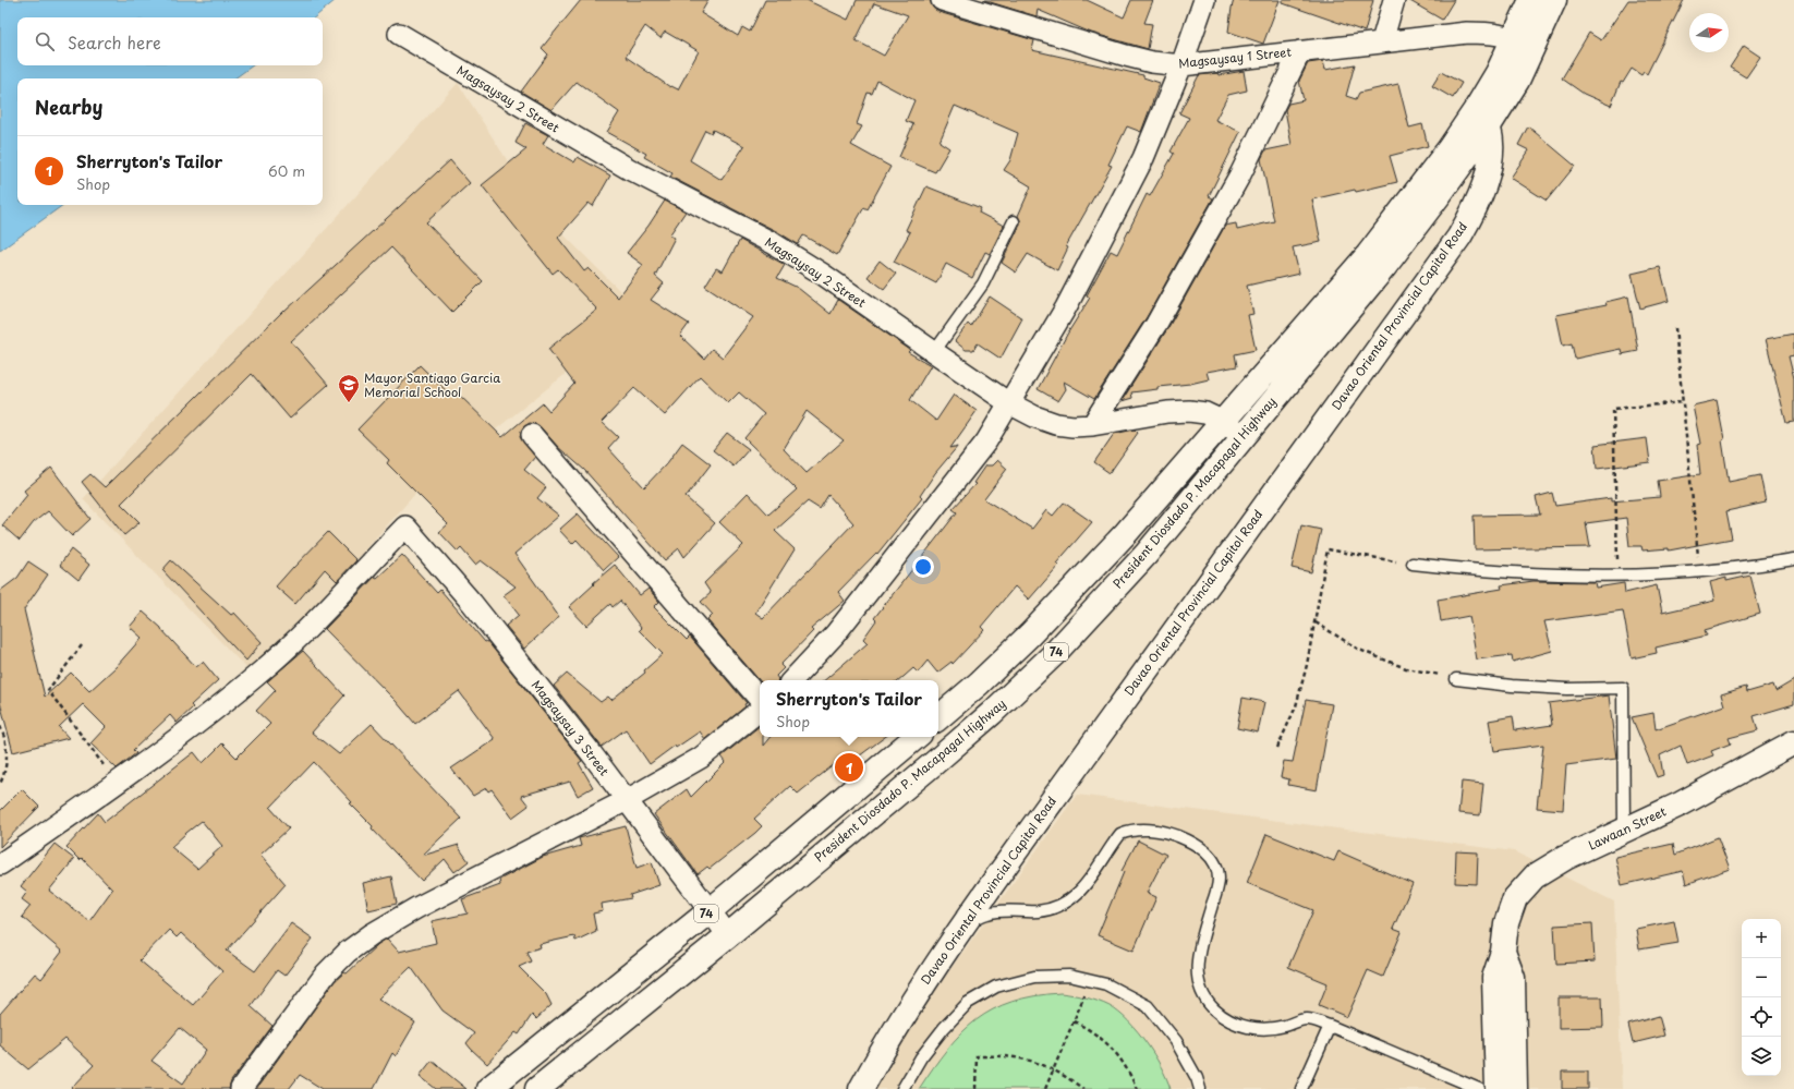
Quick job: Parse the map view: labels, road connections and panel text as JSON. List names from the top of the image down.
{
  "streets": {
    "main road": [
      "Davao Oriental Provincial Capitol Road",
      "President Diosdado P. Macapagal Highway",
      "74",
      "Lawaan Street"
    ],
    "street": ["Magsaysay 1 Street", "Magsaysay 2 Street", "Magsaysay 3 Street"]
  },
  "crossings": [
    ["Magsaysay 1 Street", "74"],
    ["Magsaysay 2 Street", "President Diosdado P. Macapagal Highway"],
    ["Davao Oriental Provincial Capitol Road", "President Diosdado P. Macapagal Highway"],
    ["Davao Oriental Provincial Capitol Road", "74"],
    ["President Diosdado P. Macapagal Highway", "74"],
    ["President Diosdado P. Macapagal Highway", "Magsaysay 3 Street"],
    ["74", "Magsaysay 3 Street"]
  ],
  "places": {
    "school or university": ["Mayor Santiago Garcia Memorial School"]
  },
  "north": "right",
  "page": {
    "search": "Search here",
    "heading": "Nearby",
    "list": [
      {
        "mark": "1",
        "name": "Sherryton's Tailor",
        "note": "Shop",
        "value": "60 m"
      }
    ],
    "popup": ["Sherryton's Tailor", "Shop"],
    "pins": "1",
    "map_buttons": ["+", "−"]
  }
}
